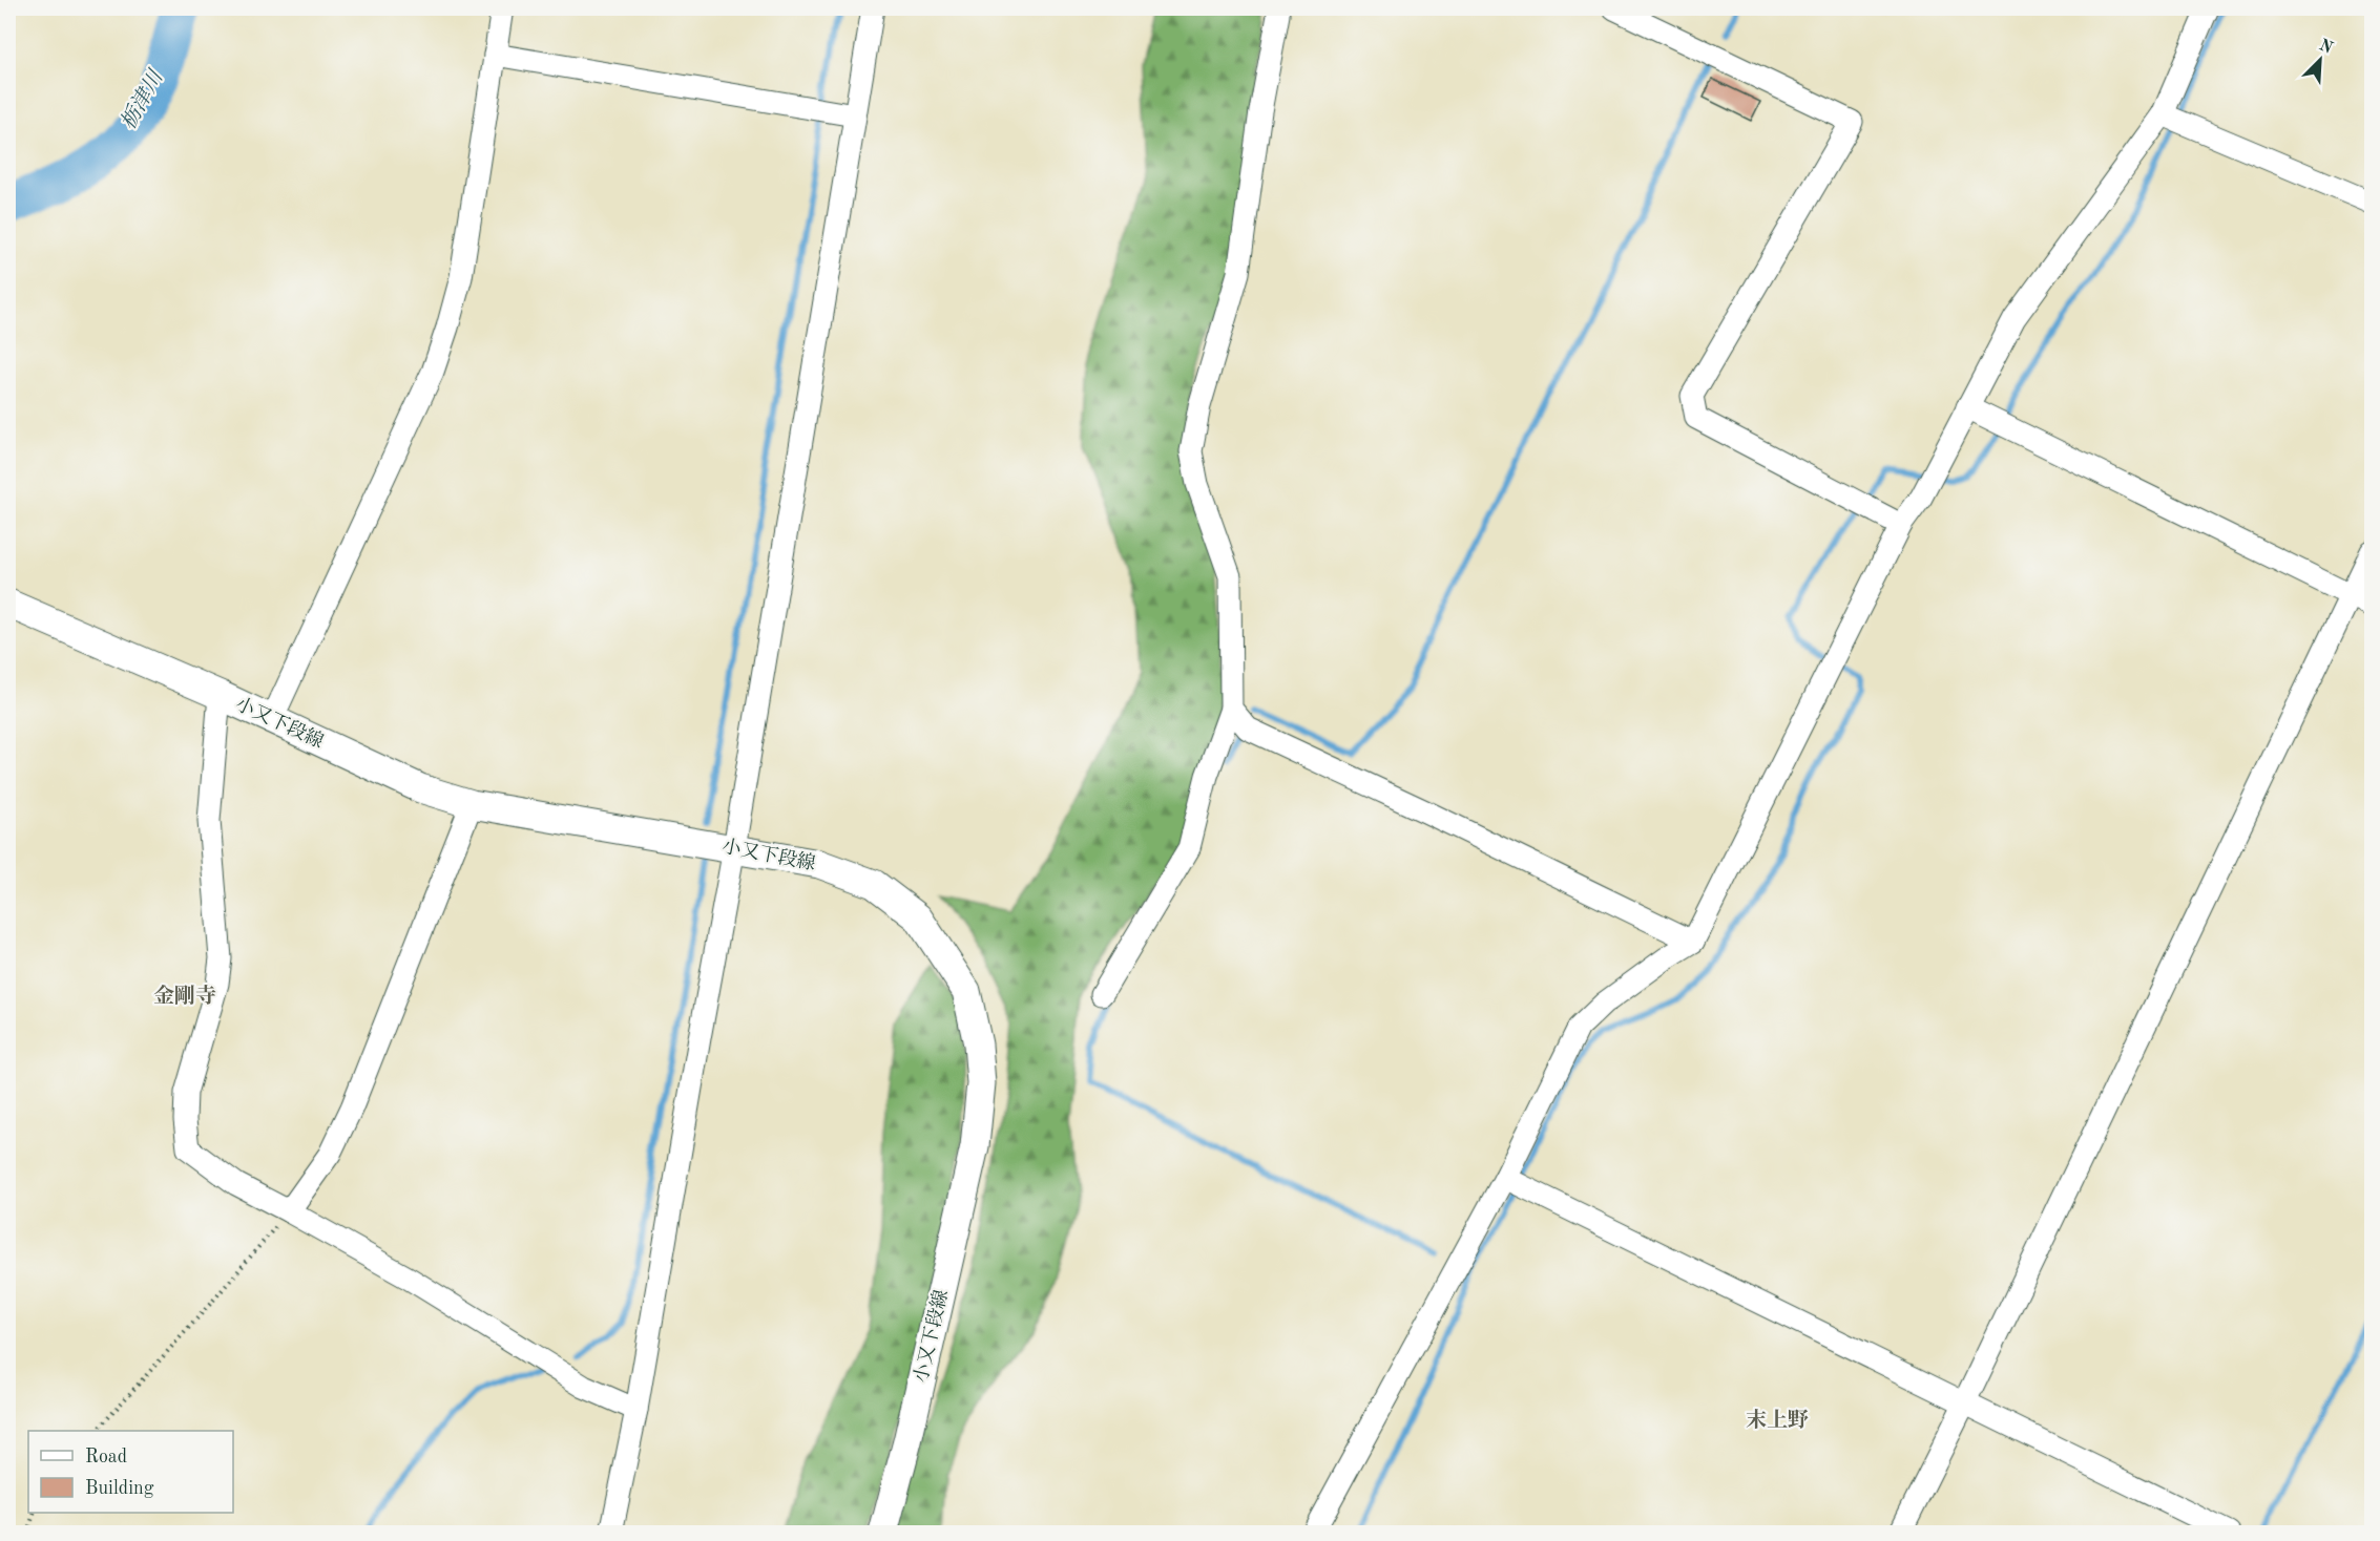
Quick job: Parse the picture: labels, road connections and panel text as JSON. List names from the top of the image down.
{
  "streets": {
    "main road": ["小又下段線"]
  },
  "districts": ["金剛寺", "末上野"],
  "water": ["栃津川"],
  "legend": ["Road", "Building"],
  "north": "top right"
}
